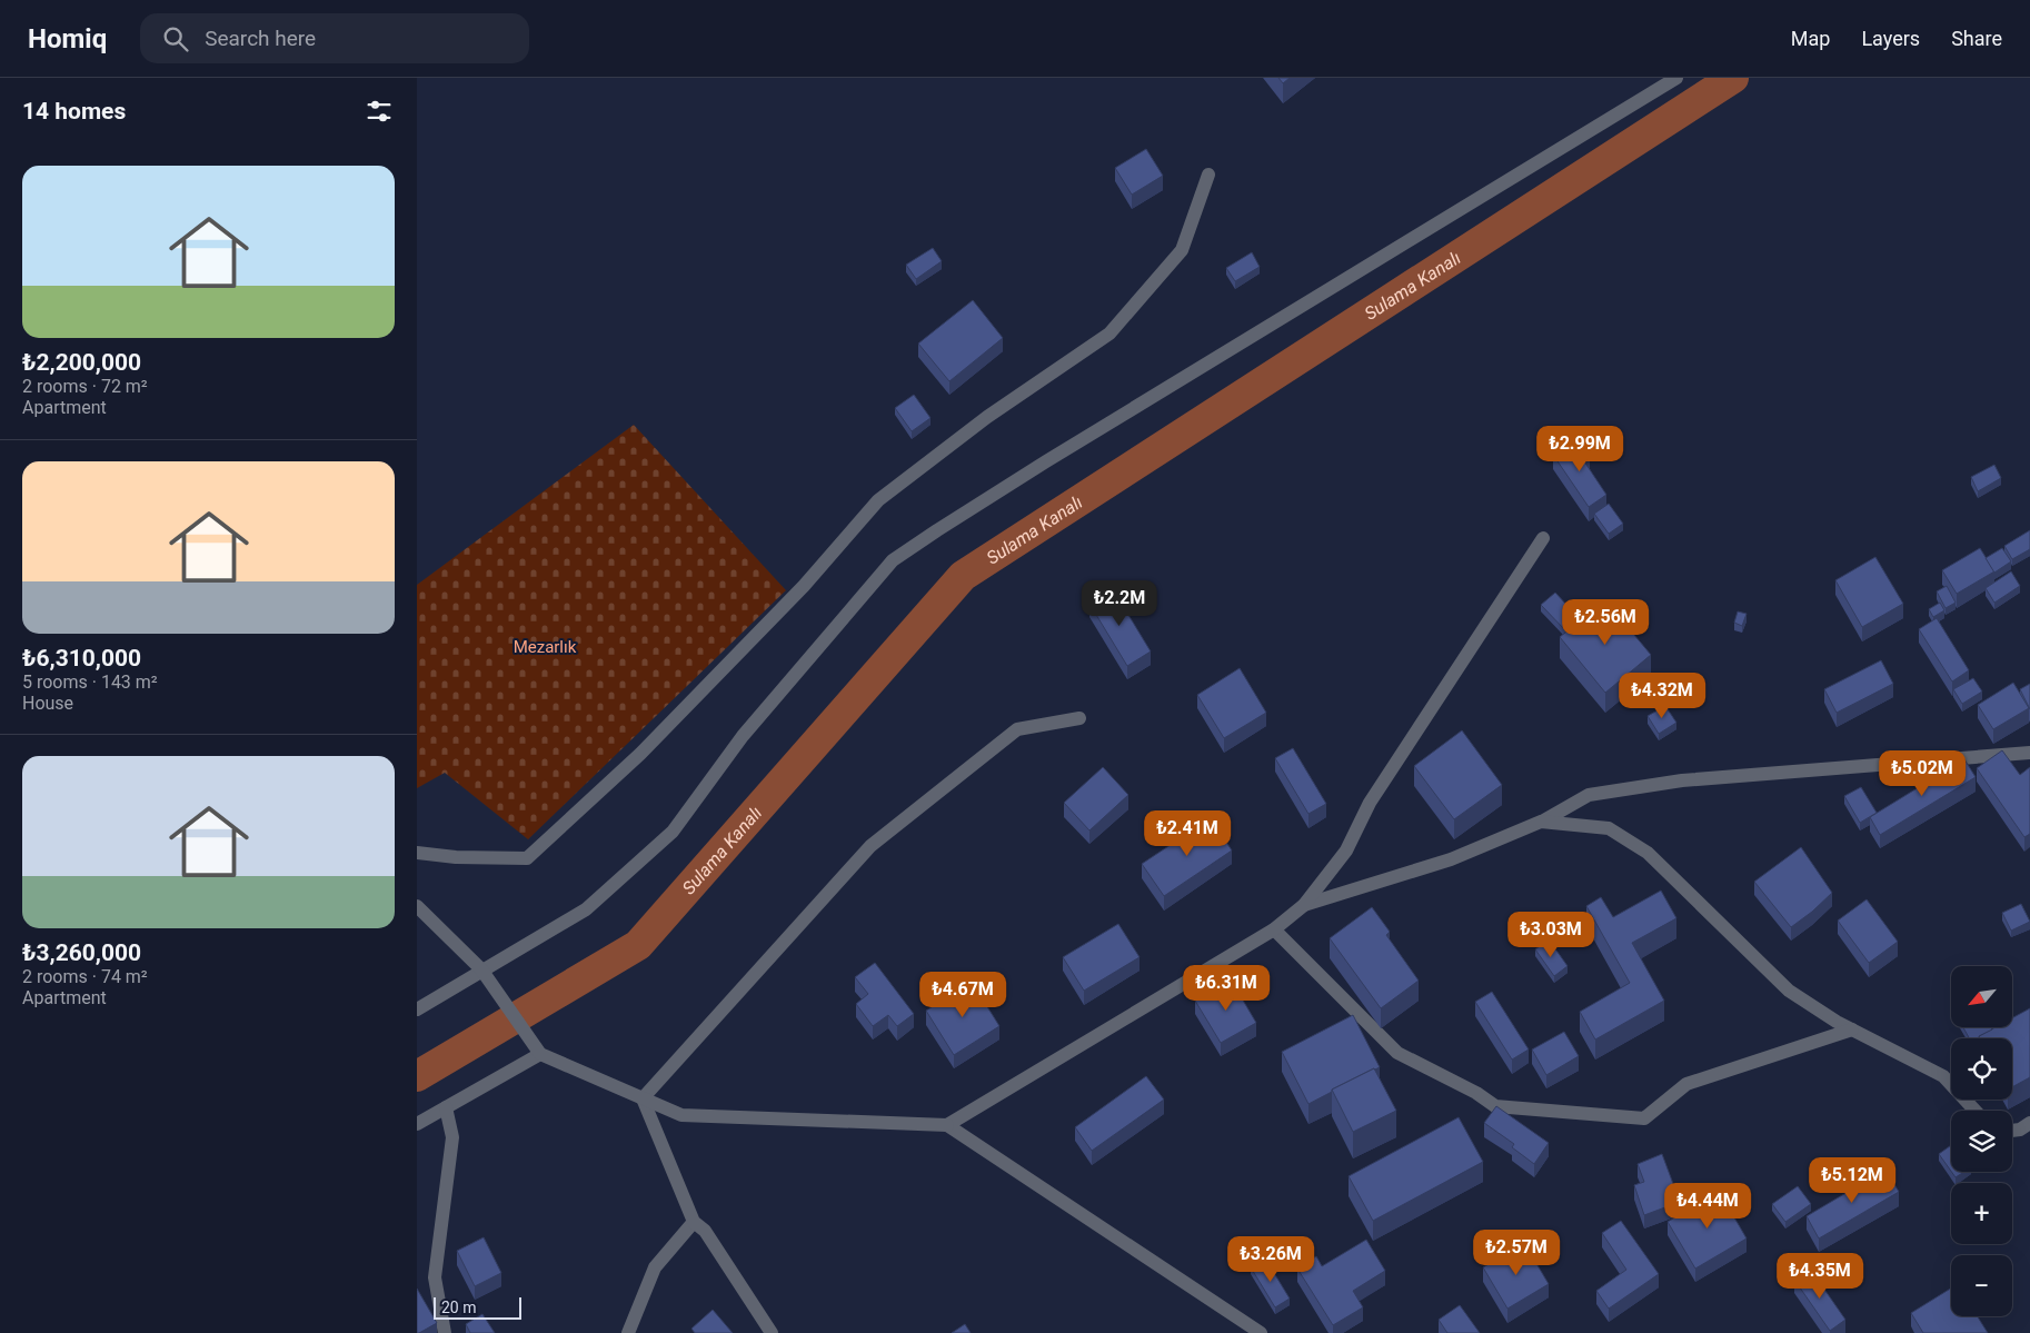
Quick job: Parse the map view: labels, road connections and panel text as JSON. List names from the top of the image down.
{
  "water": ["Sulama Kanalı"],
  "parks": ["Mezarlık"],
  "scale_bar": "20 m",
  "north": "bottom left",
  "page": {
    "header": "Homiq",
    "search": "Search here",
    "nav": ["Map", "Layers", "Share"],
    "heading": "14 homes",
    "list": [
      {
        "name": "₺2,200,000",
        "note": "2 rooms · 72 m² · Apartment"
      },
      {
        "name": "₺6,310,000",
        "note": "5 rooms · 143 m² · House"
      },
      {
        "name": "₺3,260,000",
        "note": "2 rooms · 74 m² · Apartment"
      }
    ],
    "price": [
      "₺2.99M",
      "₺2.2M",
      "₺2.56M",
      "₺4.32M",
      "₺5.02M",
      "₺2.41M",
      "₺3.03M",
      "₺6.31M",
      "₺4.67M",
      "₺5.12M",
      "₺4.44M",
      "₺2.57M",
      "₺3.26M",
      "₺4.35M"
    ],
    "map_buttons": ["+", "−"],
    "scale": "20 m"
  }
}
